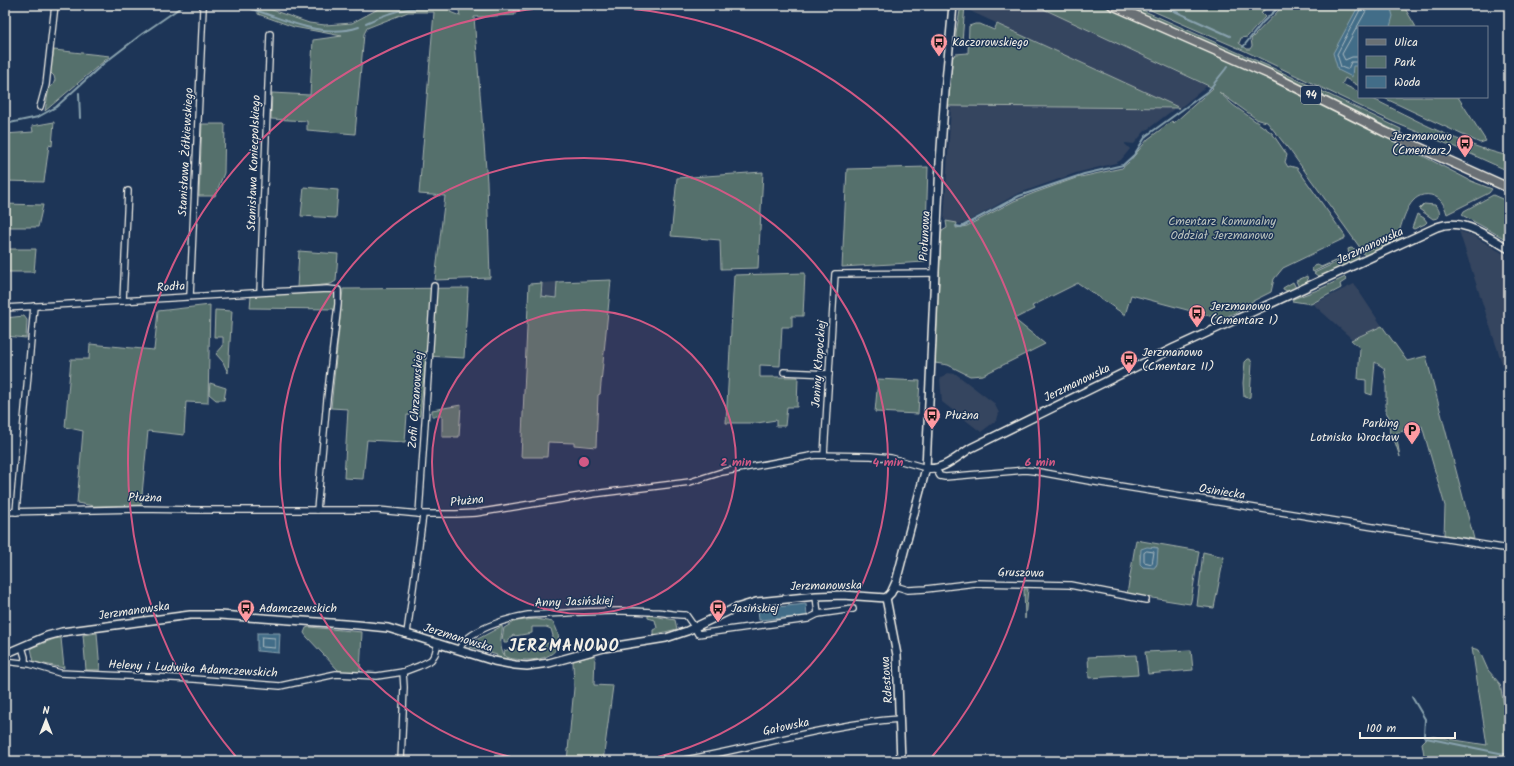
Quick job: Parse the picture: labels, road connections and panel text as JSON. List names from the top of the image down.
{
  "streets": {
    "main road": ["94"],
    "street": [
      "Stanisława Żółkiewskiego",
      "Stanisława Koniecpolskiego",
      "Piołunowa",
      "Jerzmanowska",
      "Rodła",
      "Janiny Kłopockiej",
      "Zofii Chrzanowskiej",
      "Osiniecka",
      "Płużna",
      "Gruszowa",
      "Anny Jasińskiej",
      "Heleny i Ludwika Adamczewskich",
      "Rdestowa",
      "Gałowska"
    ]
  },
  "crossings": [
    ["Stanisława Żółkiewskiego", "Rodła"],
    ["Stanisława Koniecpolskiego", "Rodła"],
    ["Piołunowa", "Janiny Kłopockiej"],
    ["Piołunowa", "Płużna"],
    ["Jerzmanowska", "Zofii Chrzanowskiej"],
    ["Jerzmanowska", "Osiniecka"],
    ["Jerzmanowska", "Anny Jasińskiej"],
    ["Jerzmanowska", "Heleny i Ludwika Adamczewskich"],
    ["Jerzmanowska", "Rdestowa"],
    ["Rodła", "Płużna"],
    ["Janiny Kłopockiej", "Płużna"],
    ["Zofii Chrzanowskiej", "Płużna"],
    ["Rdestowa", "Gałowska"]
  ],
  "districts": ["JERZMANOWO"],
  "parks": ["Cmentarz Komunalny Oddział Jerzmanowo"],
  "places": {
    "bus stop": [
      "Kaczorowskiego",
      "Jerzmanowo (Cmentarz)",
      "Jerzmanowo (Cmentarz I)",
      "Jerzmanowo (Cmentarz II)",
      "Płużna",
      "Adamczewskich",
      "Jasińskiej"
    ],
    "parking": ["Parking Lotnisko Wrocław"]
  },
  "legend": ["Ulica", "Park", "Woda"],
  "scale_bar": "100 m",
  "north": "top",
  "rings": ["2 min", "4 min", "6 min"]
}
